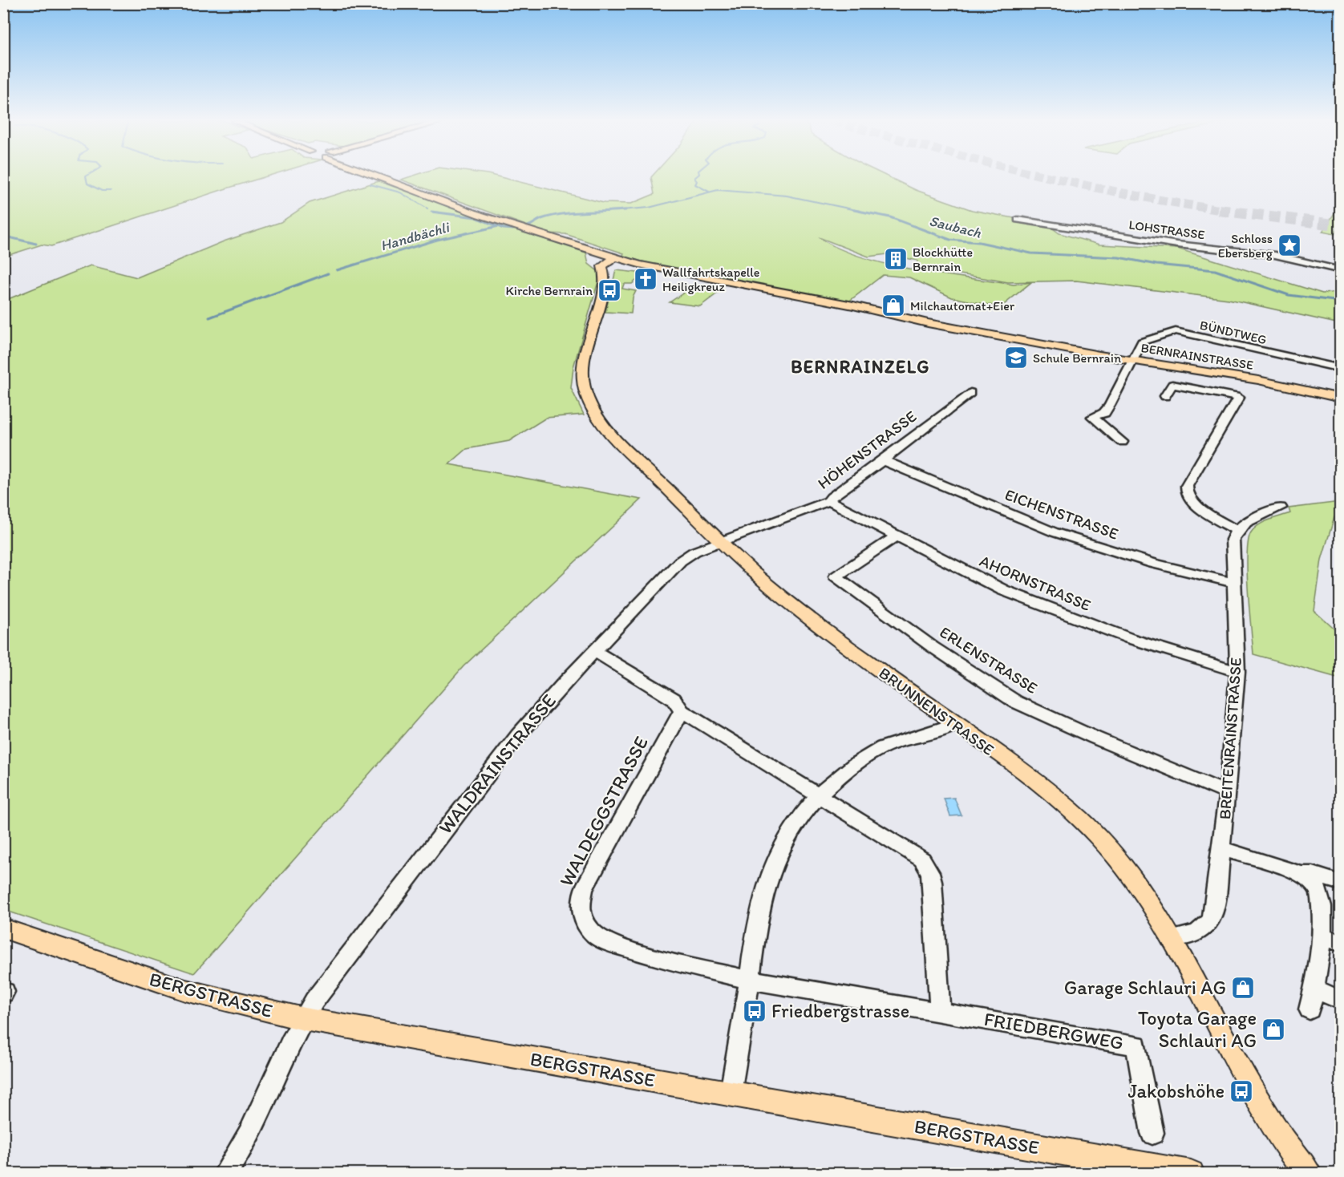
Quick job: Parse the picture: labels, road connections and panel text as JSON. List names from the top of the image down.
{
  "streets": {
    "main road": ["BERNRAINSTRASSE", "BRUNNENSTRASSE", "BERGSTRASSE"],
    "street": [
      "LOHSTRASSE",
      "BÜNDTWEG",
      "HÖHENSTRASSE",
      "EICHENSTRASSE",
      "AHORNSTRASSE",
      "ERLENSTRASSE",
      "BREITENRAINSTRASSE",
      "WALDRAINSTRASSE",
      "WALDEGGSTRASSE",
      "FRIEDBERGWEG"
    ]
  },
  "crossings": [
    ["BÜNDTWEG", "BERNRAINSTRASSE"],
    ["BERNRAINSTRASSE", "BRUNNENSTRASSE"],
    ["HÖHENSTRASSE", "EICHENSTRASSE"],
    ["HÖHENSTRASSE", "AHORNSTRASSE"],
    ["HÖHENSTRASSE", "BRUNNENSTRASSE"],
    ["HÖHENSTRASSE", "WALDRAINSTRASSE"],
    ["EICHENSTRASSE", "BREITENRAINSTRASSE"],
    ["AHORNSTRASSE", "ERLENSTRASSE"],
    ["AHORNSTRASSE", "BREITENRAINSTRASSE"],
    ["ERLENSTRASSE", "BREITENRAINSTRASSE"],
    ["BRUNNENSTRASSE", "BREITENRAINSTRASSE"],
    ["BRUNNENSTRASSE", "WALDRAINSTRASSE"],
    ["WALDRAINSTRASSE", "BERGSTRASSE"],
    ["WALDEGGSTRASSE", "FRIEDBERGWEG"]
  ],
  "districts": ["BERNRAINZELG"],
  "water": ["Saubach", "Handbächli"],
  "places": {
    "place": ["Schloss Ebersberg"],
    "building": ["Blockhütte Bernrain"],
    "church": ["Wallfahrtskapelle Heiligkreuz"],
    "bus stop": ["Kirche Bernrain", "Friedbergstrasse", "Jakobshöhe"],
    "shop": ["Milchautomat+Eier", "Garage Schlauri AG", "Toyota Garage Schlauri AG"],
    "school or university": ["Schule Bernrain"]
  }
}
